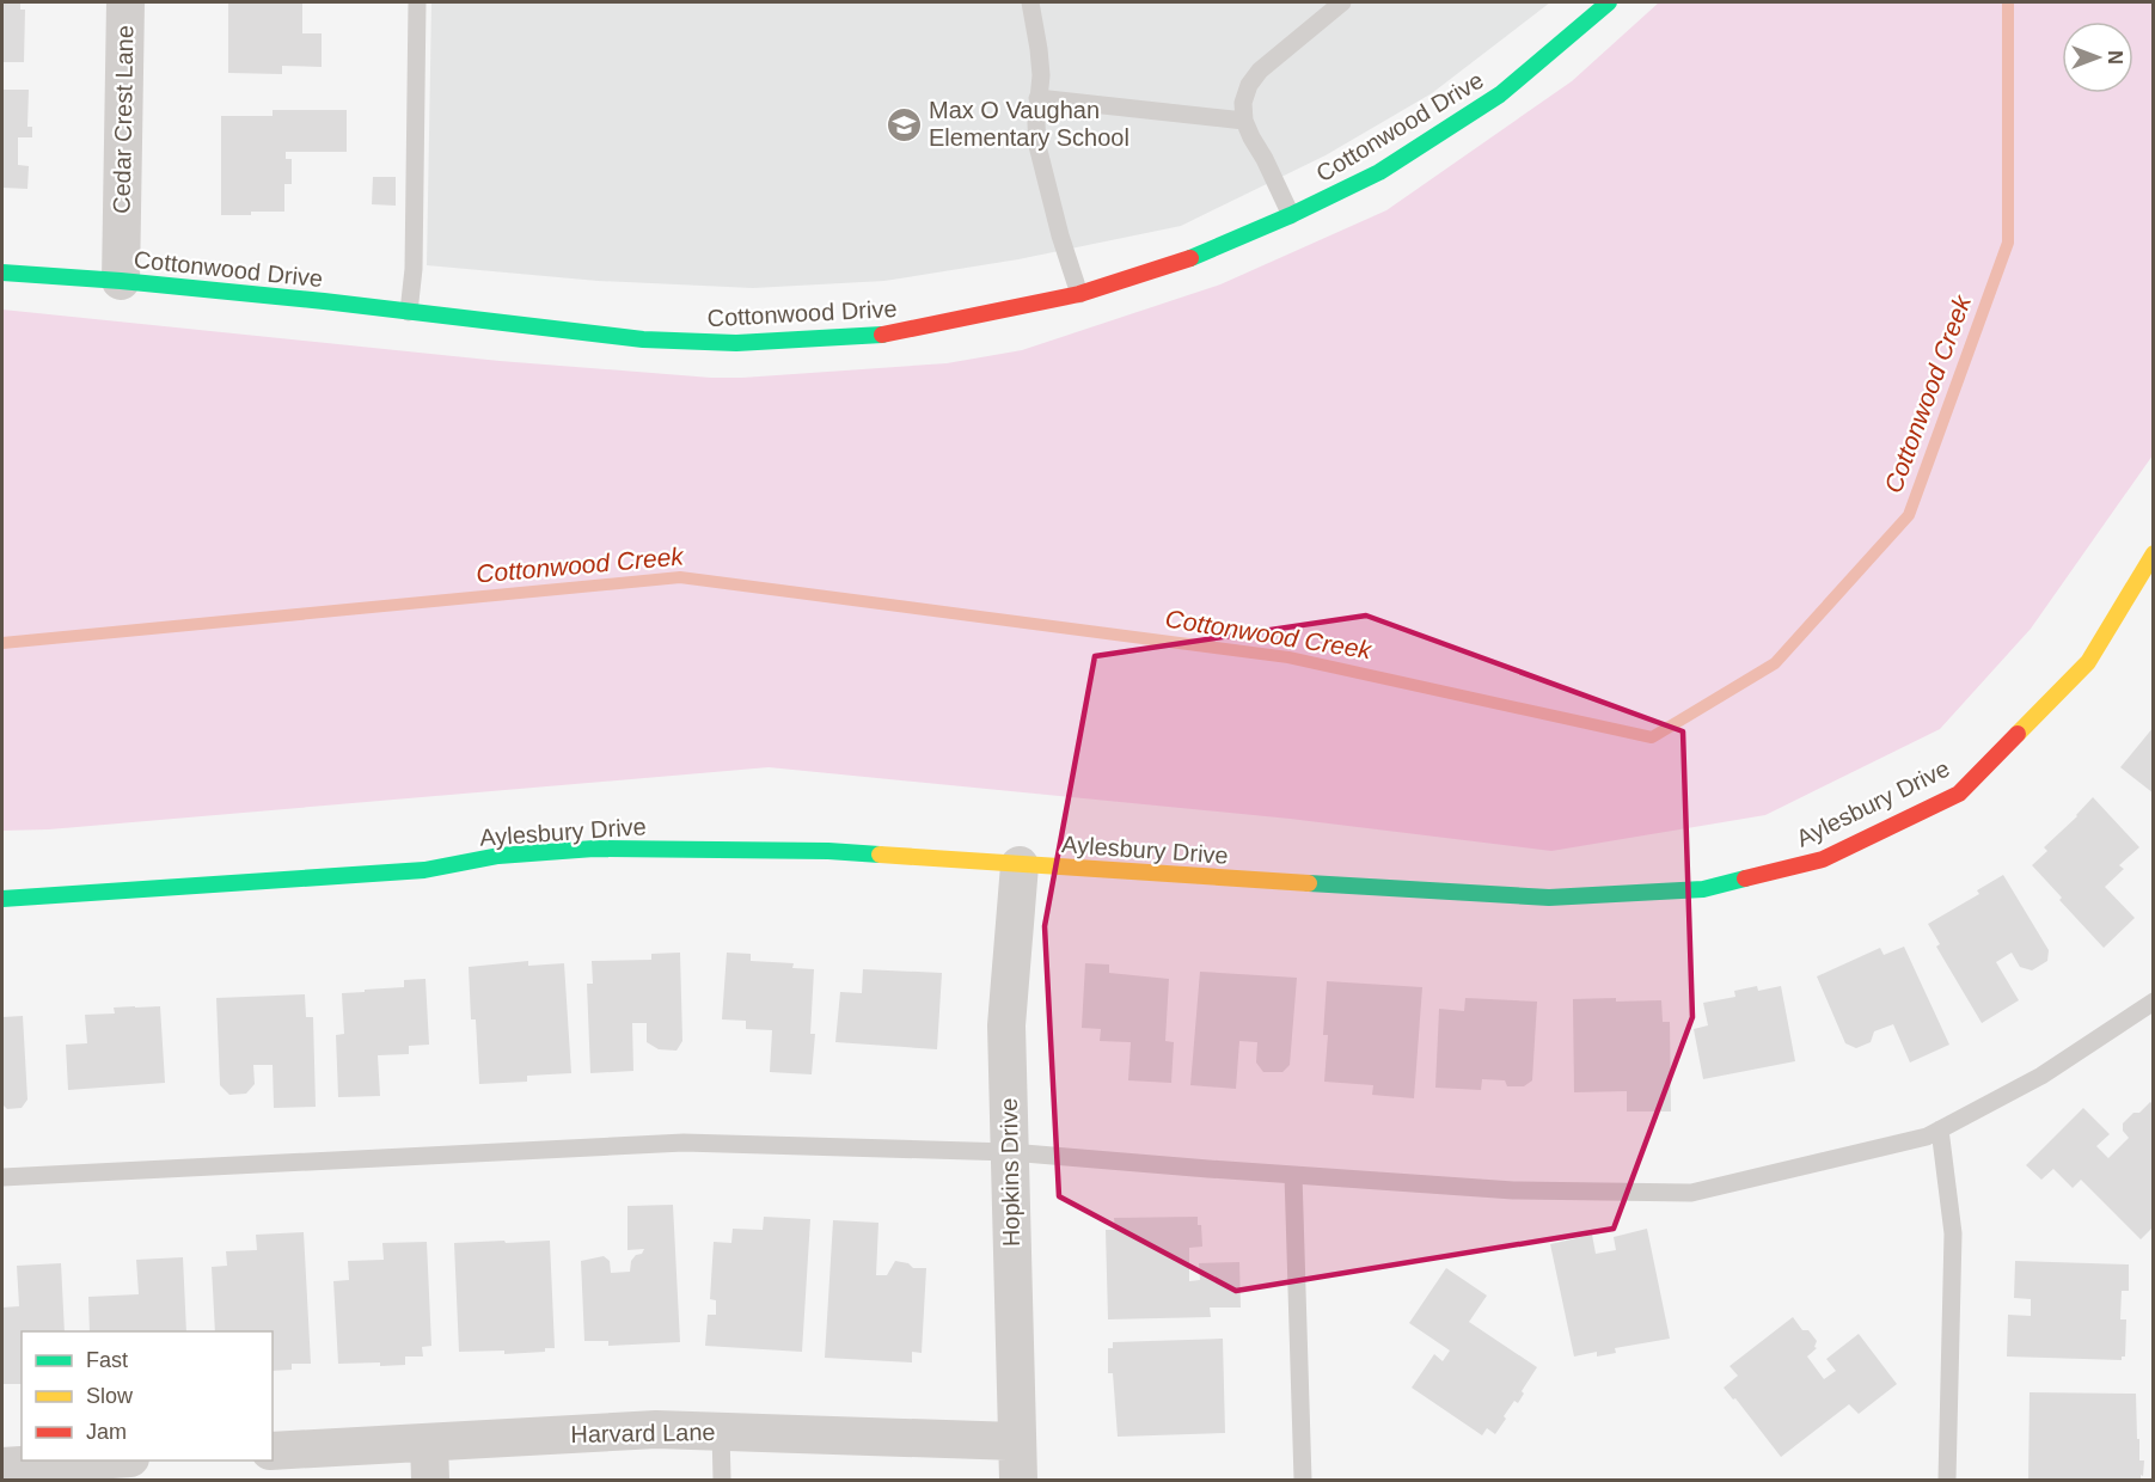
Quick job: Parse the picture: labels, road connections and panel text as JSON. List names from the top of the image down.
{
  "streets": {
    "street": [
      "Cedar Crest Lane",
      "Cottonwood Drive",
      "Aylesbury Drive",
      "Hopkins Drive",
      "Harvard Lane"
    ]
  },
  "crossings": [
    ["Cedar Crest Lane", "Cottonwood Drive"],
    ["Aylesbury Drive", "Hopkins Drive"],
    ["Hopkins Drive", "Harvard Lane"]
  ],
  "water": ["Cottonwood Creek"],
  "places": {
    "school or university": ["Max O Vaughan Elementary School"]
  },
  "legend": ["Fast", "Slow", "Jam"],
  "north": "right"
}
